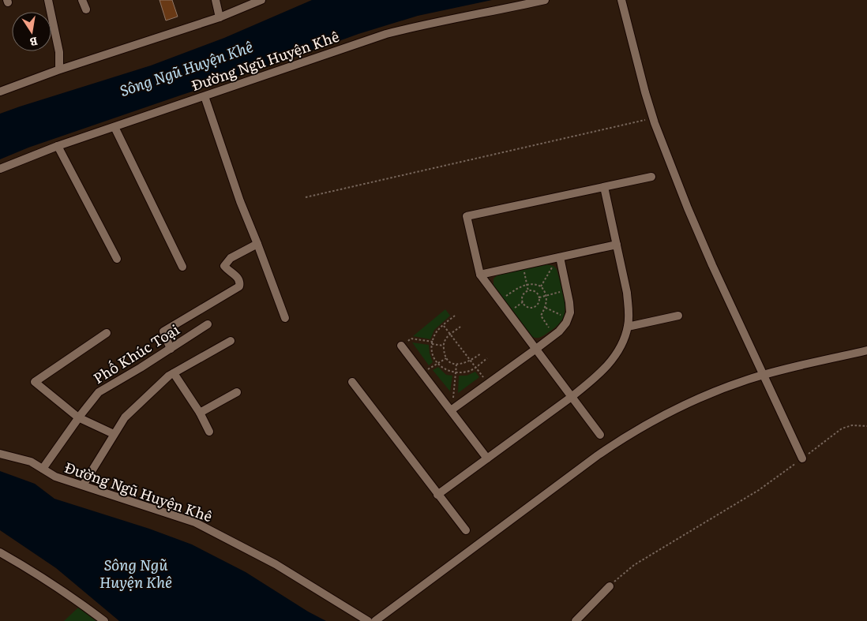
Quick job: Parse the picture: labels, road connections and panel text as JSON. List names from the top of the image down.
{
  "streets": {
    "street": ["Đường Ngũ Huyện Khê", "Phố Khúc Toại"]
  },
  "crossings": [
    ["Đường Ngũ Huyện Khê", "Phố Khúc Toại"]
  ],
  "water": ["Sông Ngũ Huyện Khê"],
  "north": "bottom"
}
